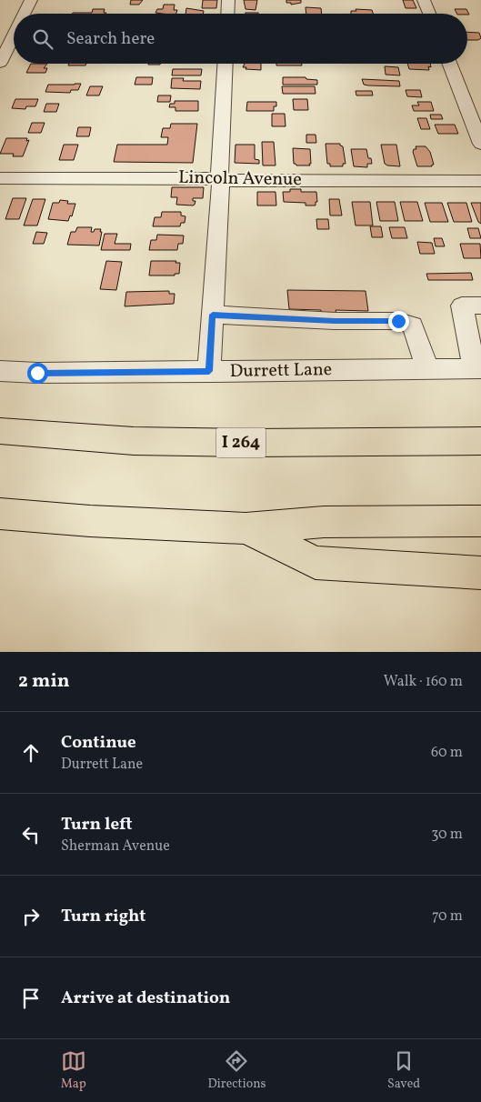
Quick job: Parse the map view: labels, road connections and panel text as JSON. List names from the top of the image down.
{
  "streets": {
    "highway": ["I 264"],
    "street": ["Lincoln Avenue", "Durrett Lane"]
  },
  "page": {
    "search": "Search here",
    "heading": ["2 min", "Walk · 160 m"],
    "list": [
      ["Continue", "Durrett Lane", "60 m"],
      ["Turn left", "Sherman Avenue", "30 m"],
      ["Turn right", "70 m"],
      "Arrive at destination"
    ],
    "nav": ["Map", "Directions", "Saved"]
  }
}
